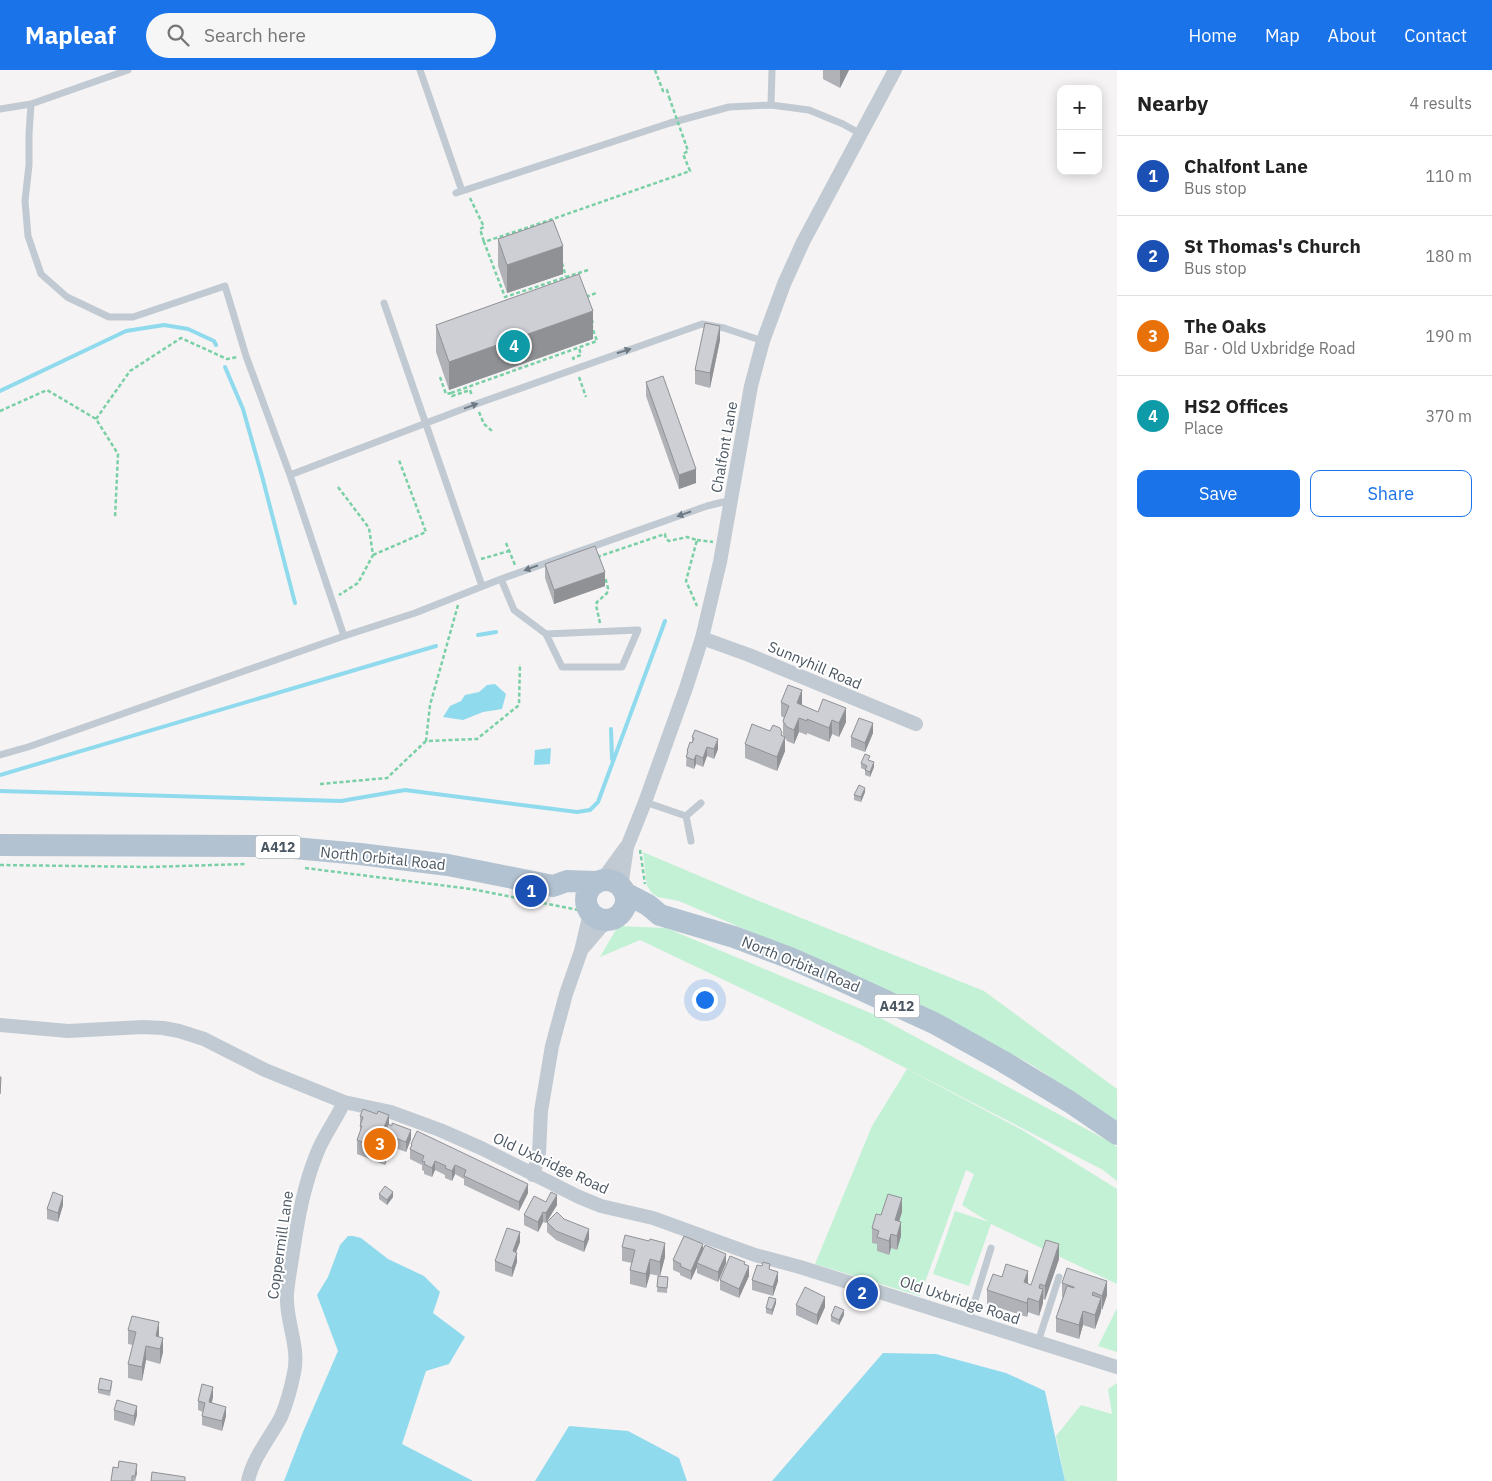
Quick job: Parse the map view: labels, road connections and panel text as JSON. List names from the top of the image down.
{
  "streets": {
    "main road": ["A412", "North Orbital Road"],
    "street": [
      "Chalfont Lane",
      "Sunnyhill Road",
      "Old Uxbridge Road",
      "Coppermill Lane"
    ]
  },
  "crossings": [
    ["Chalfont Lane", "Sunnyhill Road"],
    ["Chalfont Lane", "North Orbital Road"],
    ["Old Uxbridge Road", "Coppermill Lane"]
  ],
  "page": {
    "header": "Mapleaf",
    "search": "Search here",
    "nav": [
      "Home",
      "Map",
      "About",
      "Contact"
    ],
    "heading": ["Nearby", "4 results"],
    "map_buttons": ["+", "−"],
    "list": [
      {
        "mark": "1",
        "name": "Chalfont Lane",
        "note": "Bus stop",
        "value": "110 m"
      },
      {
        "mark": "2",
        "name": "St Thomas's Church",
        "note": "Bus stop",
        "value": "180 m"
      },
      {
        "mark": "3",
        "name": "The Oaks",
        "note": "Bar · Old Uxbridge Road",
        "value": "190 m"
      },
      {
        "mark": "4",
        "name": "HS2 Offices",
        "note": "Place",
        "value": "370 m"
      }
    ],
    "pins": [
      "4",
      "1",
      "3",
      "2"
    ],
    "buttons": ["Save", "Share"]
  }
}
